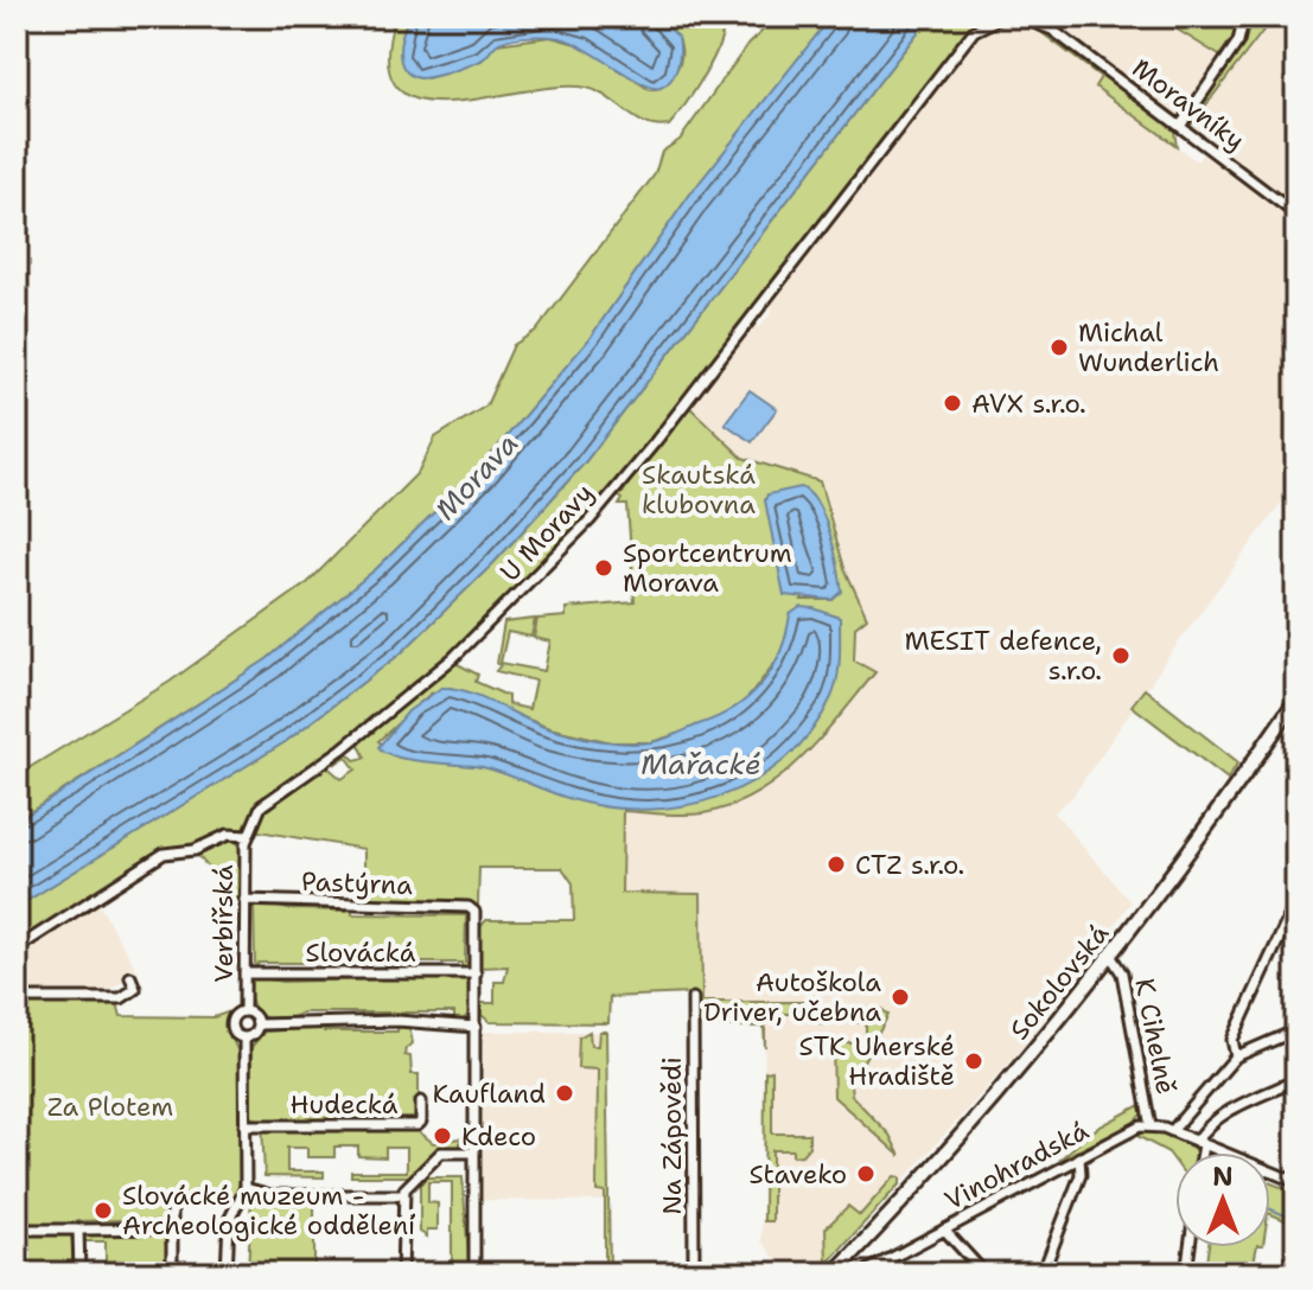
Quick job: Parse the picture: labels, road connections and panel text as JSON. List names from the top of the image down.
{
  "streets": {
    "main road": ["Sokolovská"],
    "street": [
      "Moravníky",
      "U Moravy",
      "Pastýrna",
      "Verbířská",
      "Slovácká",
      "K Cihelně",
      "Hudecká",
      "Na Zápovědi",
      "Vinohradská"
    ]
  },
  "crossings": [
    ["U Moravy", "Verbířská"],
    ["Pastýrna", "Verbířská"],
    ["Pastýrna", "Slovácká"],
    ["Verbířská", "Slovácká"],
    ["Sokolovská", "K Cihelně"],
    ["K Cihelně", "Vinohradská"]
  ],
  "water": ["Morava", "Mařacké"],
  "parks": ["Skautská klubovna", "Za Plotem"],
  "places": [
    "Michal Wunderlich",
    "AVX s.r.o.",
    "Sportcentrum Morava",
    "MESIT defence, s.r.o.",
    "CTZ s.r.o.",
    "Autoškola Driver, učebna",
    "STK Uherské Hradiště",
    "Kaufland",
    "Kdeco",
    "Staveko",
    "Slovácké muzeum - Archeologické oddělení"
  ],
  "north": "top"
}
